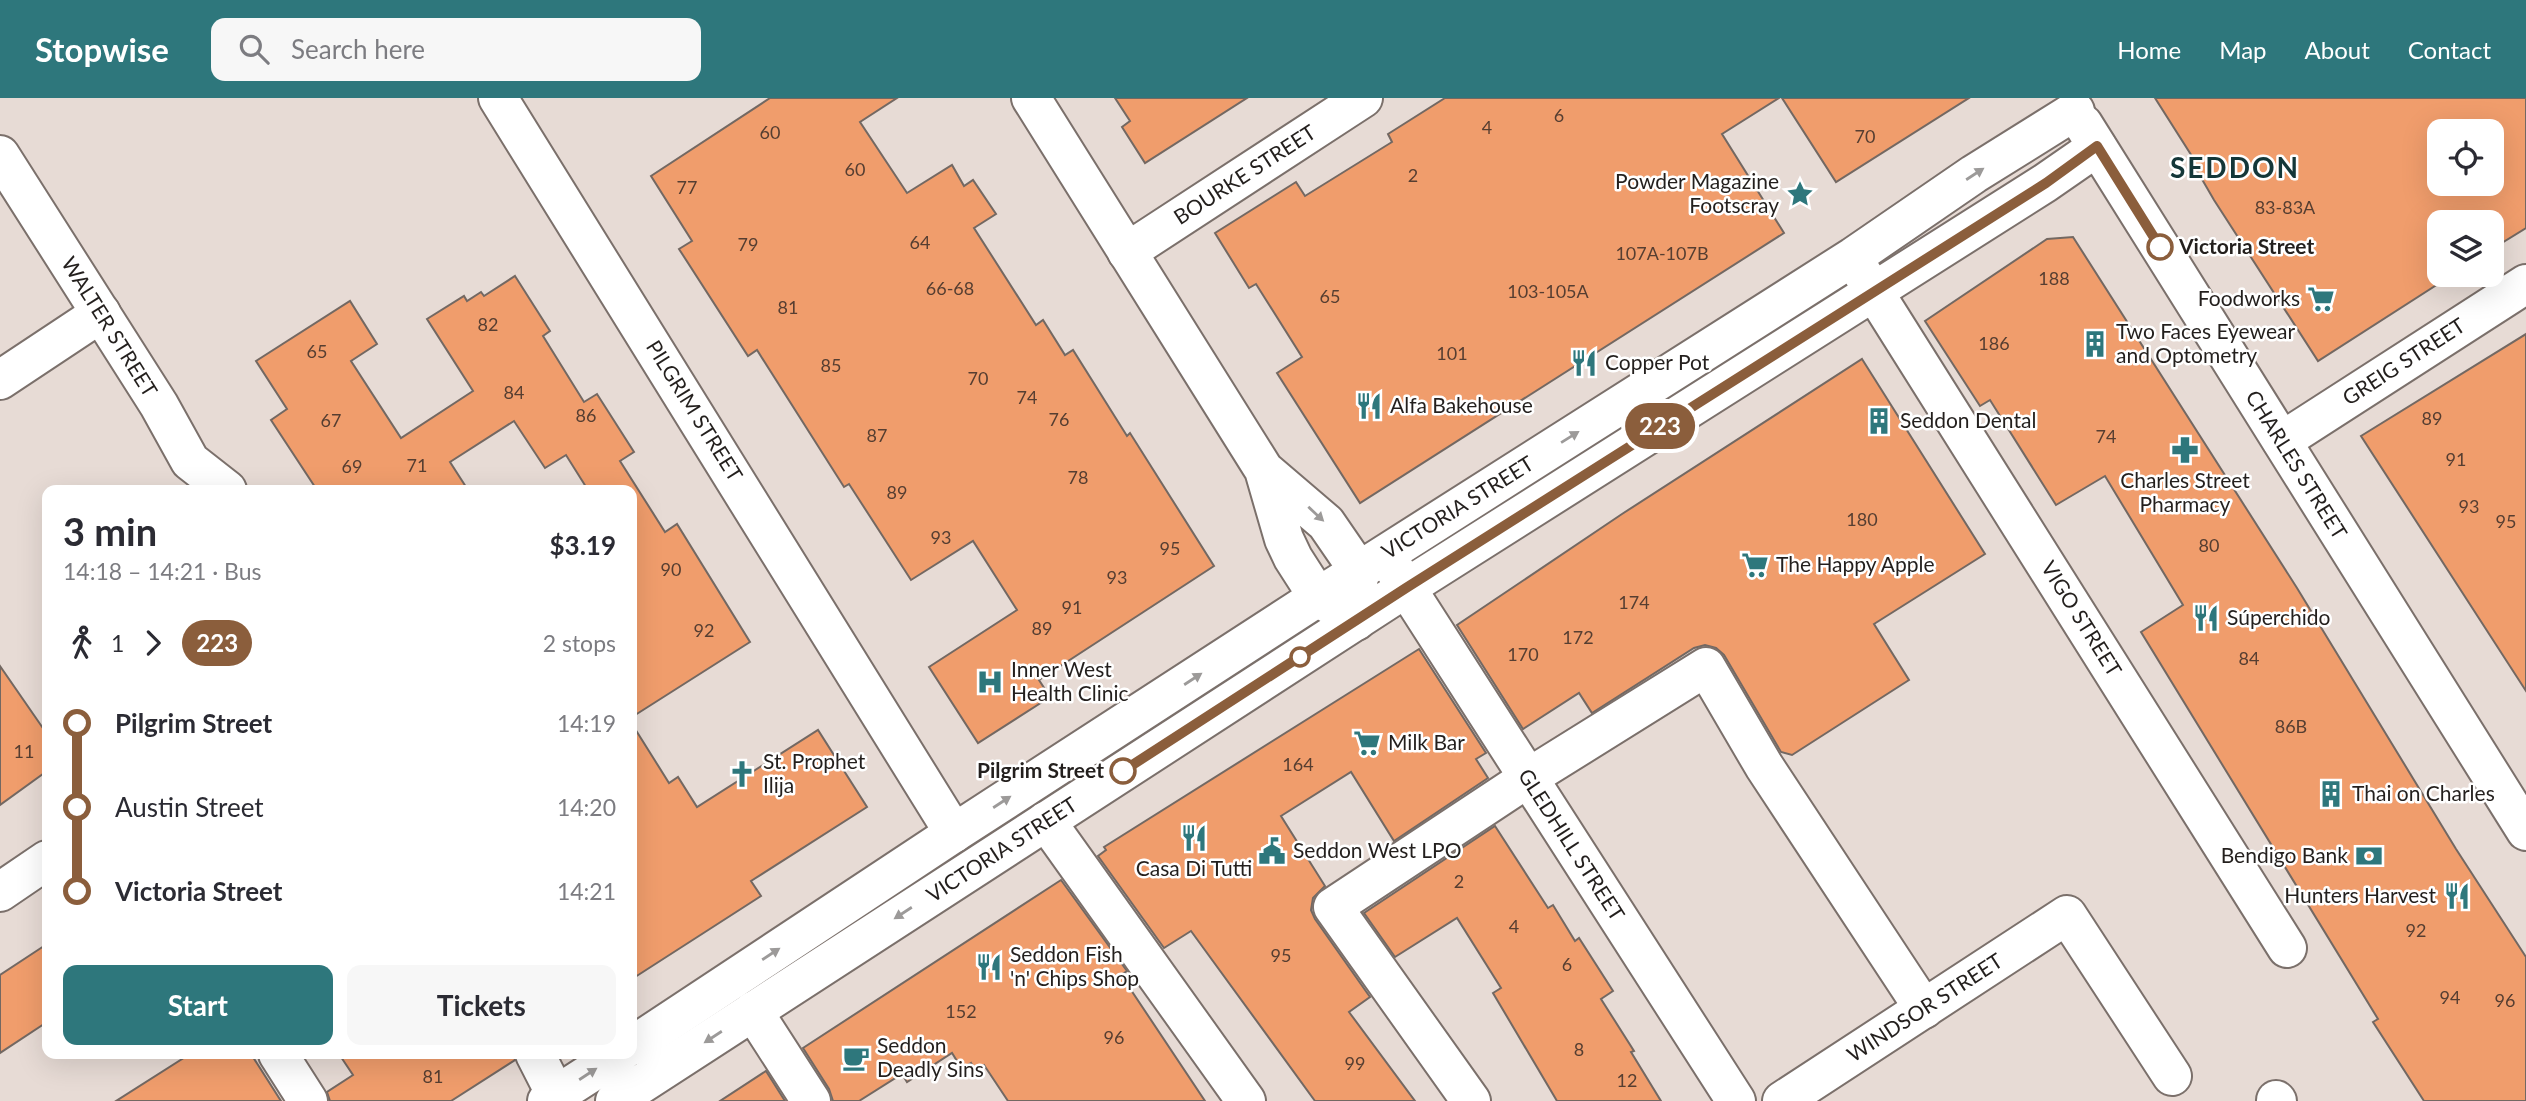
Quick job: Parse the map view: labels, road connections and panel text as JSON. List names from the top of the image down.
{
  "streets": {
    "street": [
      "BOURKE STREET",
      "WALTER STREET",
      "GREIG STREET",
      "PILGRIM STREET",
      "CHARLES STREET",
      "VICTORIA STREET",
      "VIGO STREET",
      "GLEDHILL STREET",
      "WINDSOR STREET"
    ]
  },
  "crossings": [
    ["GREIG STREET", "CHARLES STREET"],
    ["PILGRIM STREET", "VICTORIA STREET"],
    ["CHARLES STREET", "VICTORIA STREET"],
    ["VICTORIA STREET", "VIGO STREET"],
    ["VICTORIA STREET", "GLEDHILL STREET"]
  ],
  "districts": ["SEDDON"],
  "places": {
    "place": ["Powder Magazine Footscray"],
    "other": ["Victoria Street", "Pilgrim Street"],
    "supermarket": ["Foodworks", "The Happy Apple", "Milk Bar"],
    "building": ["Two Faces Eyewear and Optometry", "Seddon Dental", "Thai on Charles"],
    "restaurant": [
      "Copper Pot",
      "Alfa Bakehouse",
      "Súperchido",
      "Casa Di Tutti",
      "Hunters Harvest",
      "Seddon Fish 'n' Chips Shop"
    ],
    "pharmacy": ["Charles Street Pharmacy"],
    "hospital": ["Inner West Health Clinic"],
    "church": ["St. Prophet Ilija"],
    "public building": ["Seddon West LPO"],
    "bank": ["Bendigo Bank"],
    "cafe": ["Seddon Deadly Sins"]
  },
  "lines": ["bus line 223"],
  "house_numbers": [
    "6",
    "4",
    "60",
    "70",
    "60",
    "2",
    "77",
    "83-83A",
    "64",
    "79",
    "107A-107B",
    "188",
    "66-68",
    "103-105A",
    "65",
    "81",
    "82",
    "186",
    "65",
    "101",
    "85",
    "70",
    "84",
    "74",
    "86",
    "89",
    "76",
    "67",
    "87",
    "74",
    "91",
    "71",
    "69",
    "78",
    "89",
    "93",
    "180",
    "95",
    "93",
    "80",
    "95",
    "90",
    "93",
    "174",
    "91",
    "89",
    "92",
    "172",
    "170",
    "84",
    "86B",
    "11",
    "164",
    "2",
    "4",
    "92",
    "95",
    "6",
    "94",
    "96",
    "152",
    "96",
    "8",
    "99",
    "81",
    "12"
  ],
  "page": {
    "header": "Stopwise",
    "search": "Search here",
    "nav": [
      "Home",
      "Map",
      "About",
      "Contact"
    ],
    "on_map": "223",
    "heading": ["3 min", "14:18 – 14:21 · Bus", "$3.19"],
    "legs": ["1", "223", "2 stops"],
    "list": [
      {
        "name": "Pilgrim Street",
        "value": "14:19"
      },
      {
        "name": "Austin Street",
        "value": "14:20"
      },
      {
        "name": "Victoria Street",
        "value": "14:21"
      }
    ],
    "buttons": ["Start", "Tickets"]
  }
}
